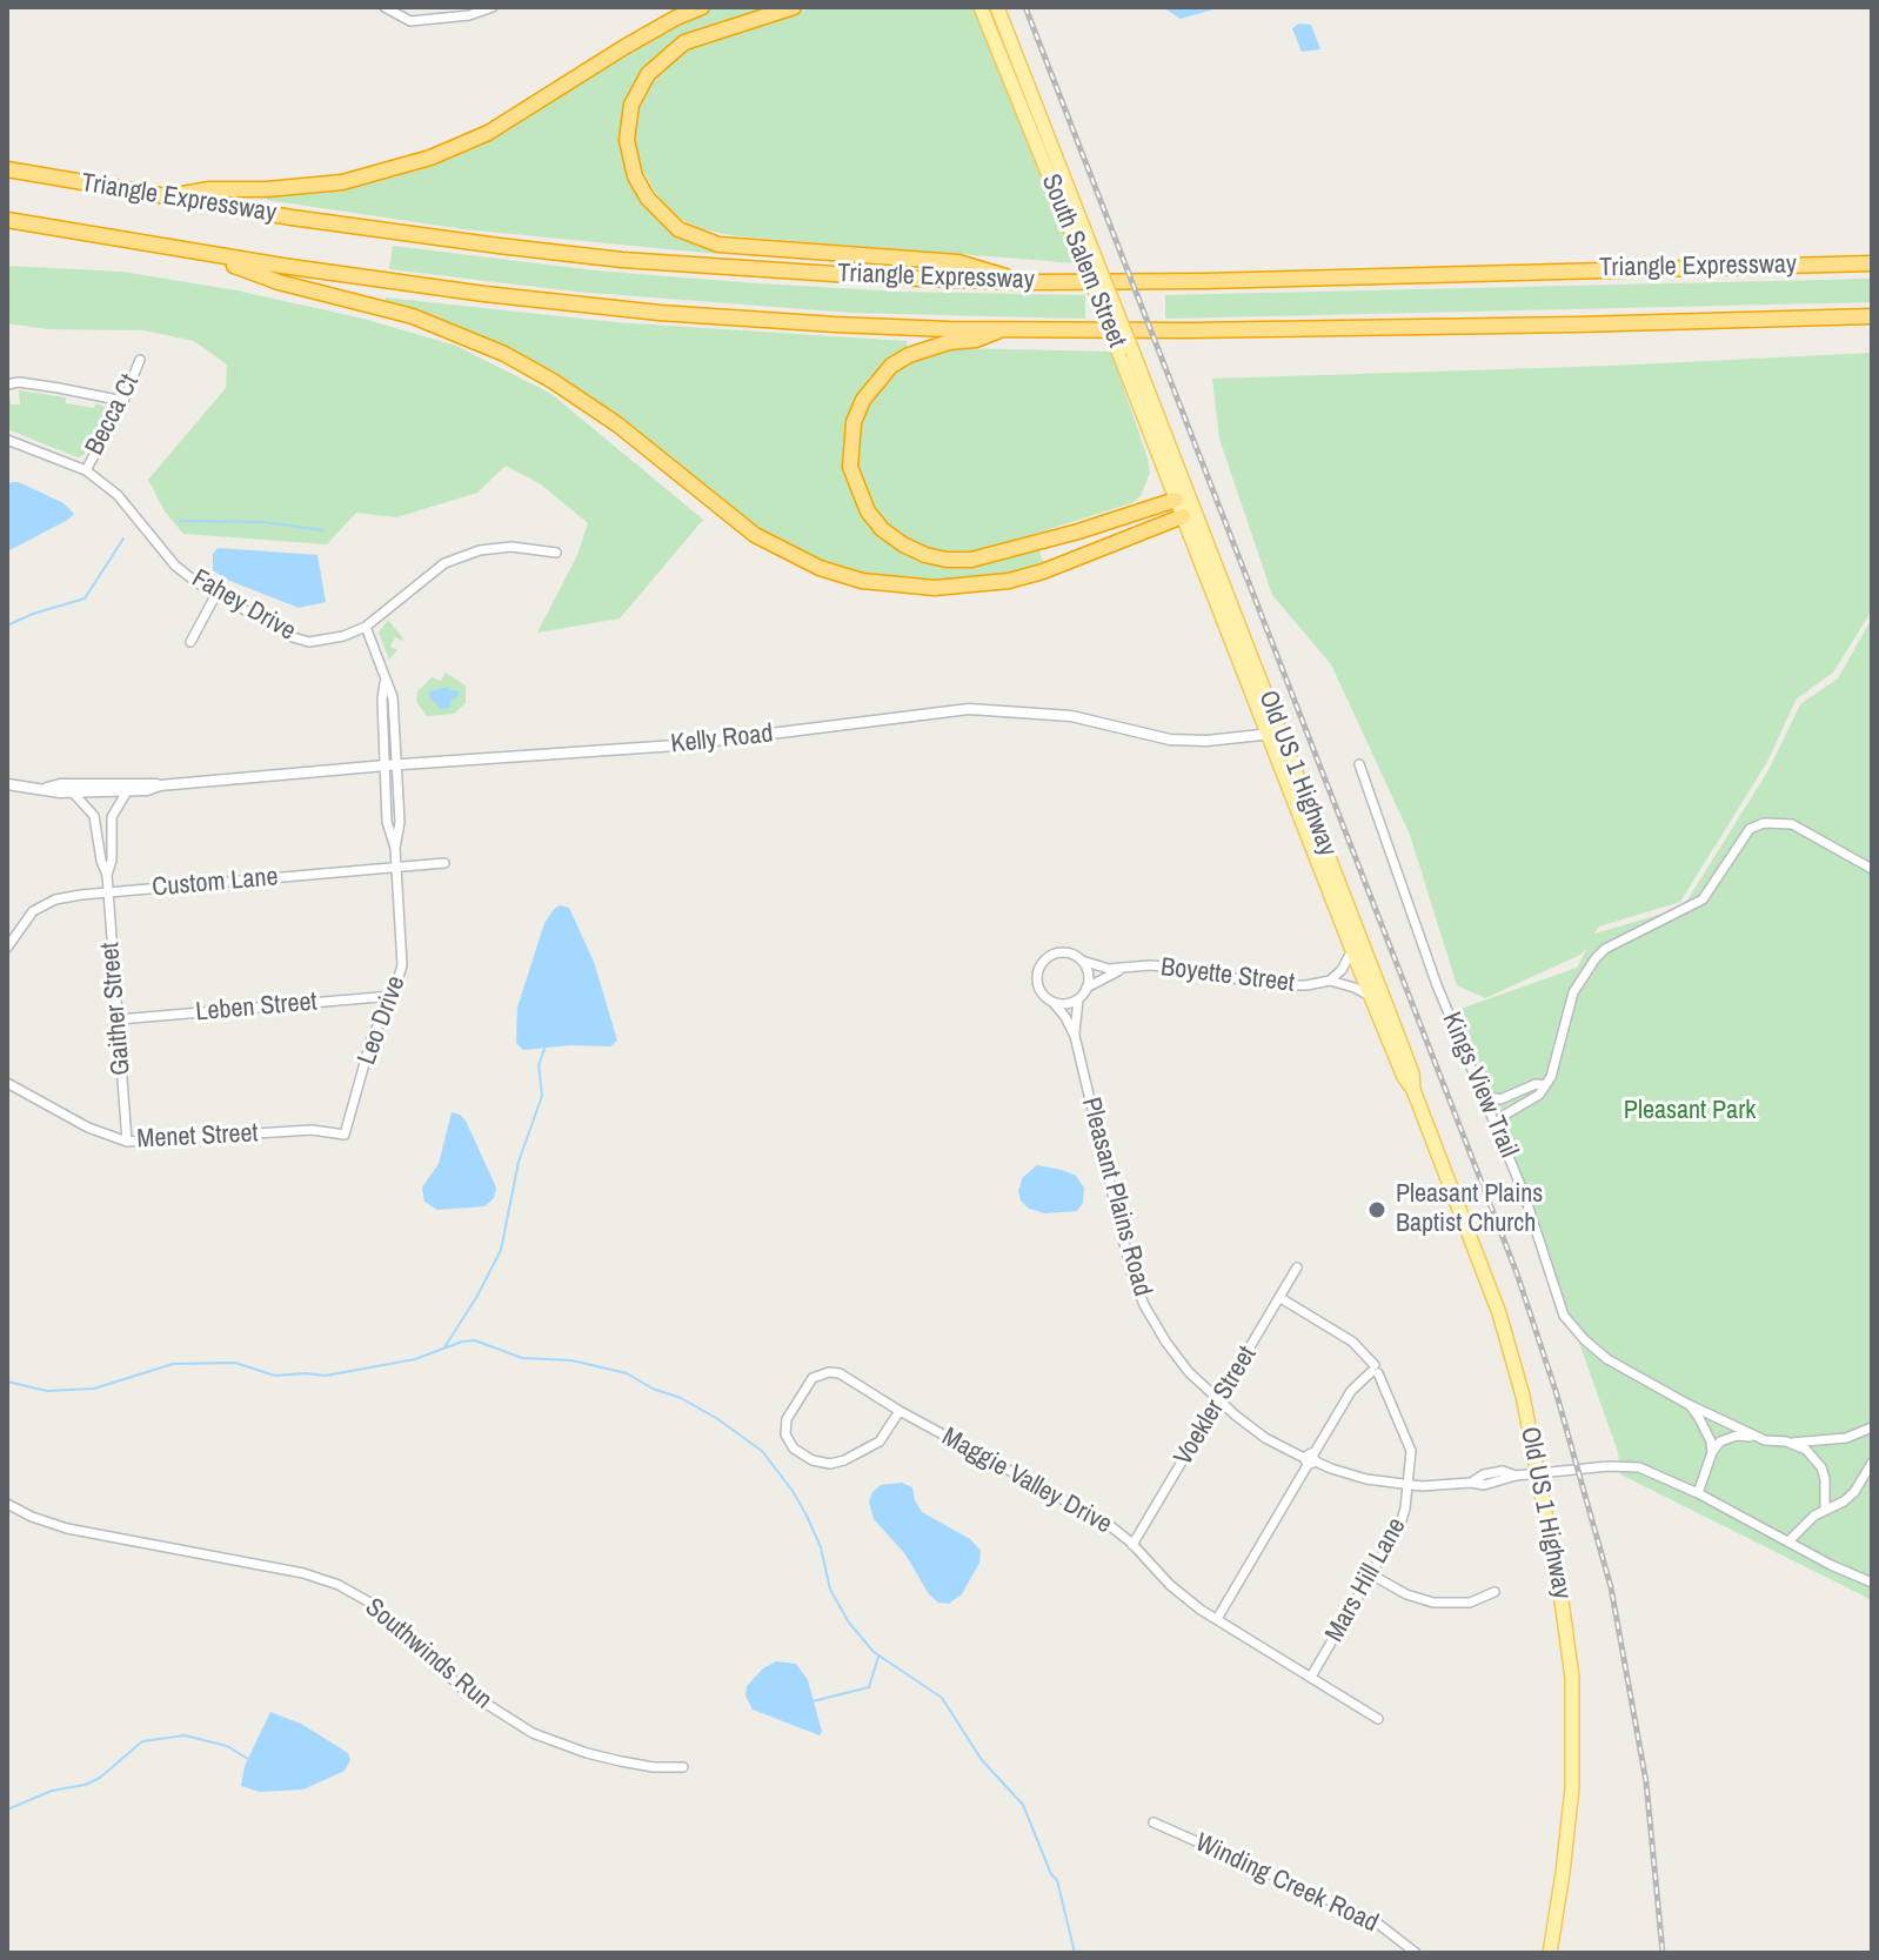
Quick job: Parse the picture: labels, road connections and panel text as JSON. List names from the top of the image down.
{
  "streets": {
    "highway": ["Triangle Expressway"],
    "main road": ["South Salem Street", "Old US 1 Highway"],
    "street": [
      "Becca Ct",
      "Fahey Drive",
      "Kelly Road",
      "Custom Lane",
      "Boyette Street",
      "Leben Street",
      "Gaither Street",
      "Leo Drive",
      "Kings View Trail",
      "Menet Street",
      "Pleasant Plains Road",
      "Voekler Street",
      "Maggie Valley Drive",
      "Mars Hill Lane",
      "Southwinds Run",
      "Winding Creek Road"
    ]
  },
  "crossings": [
    ["South Salem Street", "Old US 1 Highway"],
    ["Becca Ct", "Fahey Drive"],
    ["Fahey Drive", "Leo Drive"],
    ["Kelly Road", "Old US 1 Highway"],
    ["Kelly Road", "Gaither Street"],
    ["Kelly Road", "Leo Drive"],
    ["Old US 1 Highway", "Boyette Street"],
    ["Old US 1 Highway", "Pleasant Plains Road"],
    ["Custom Lane", "Gaither Street"],
    ["Custom Lane", "Leo Drive"],
    ["Boyette Street", "Pleasant Plains Road"],
    ["Leben Street", "Gaither Street"],
    ["Leben Street", "Leo Drive"],
    ["Gaither Street", "Menet Street"],
    ["Leo Drive", "Menet Street"],
    ["Kings View Trail", "Pleasant Plains Road"],
    ["Pleasant Plains Road", "Voekler Street"],
    ["Pleasant Plains Road", "Mars Hill Lane"],
    ["Voekler Street", "Maggie Valley Drive"],
    ["Voekler Street", "Mars Hill Lane"],
    ["Maggie Valley Drive", "Mars Hill Lane"]
  ],
  "parks": ["Pleasant Park"],
  "places": ["Pleasant Plains Baptist Church"]
}
